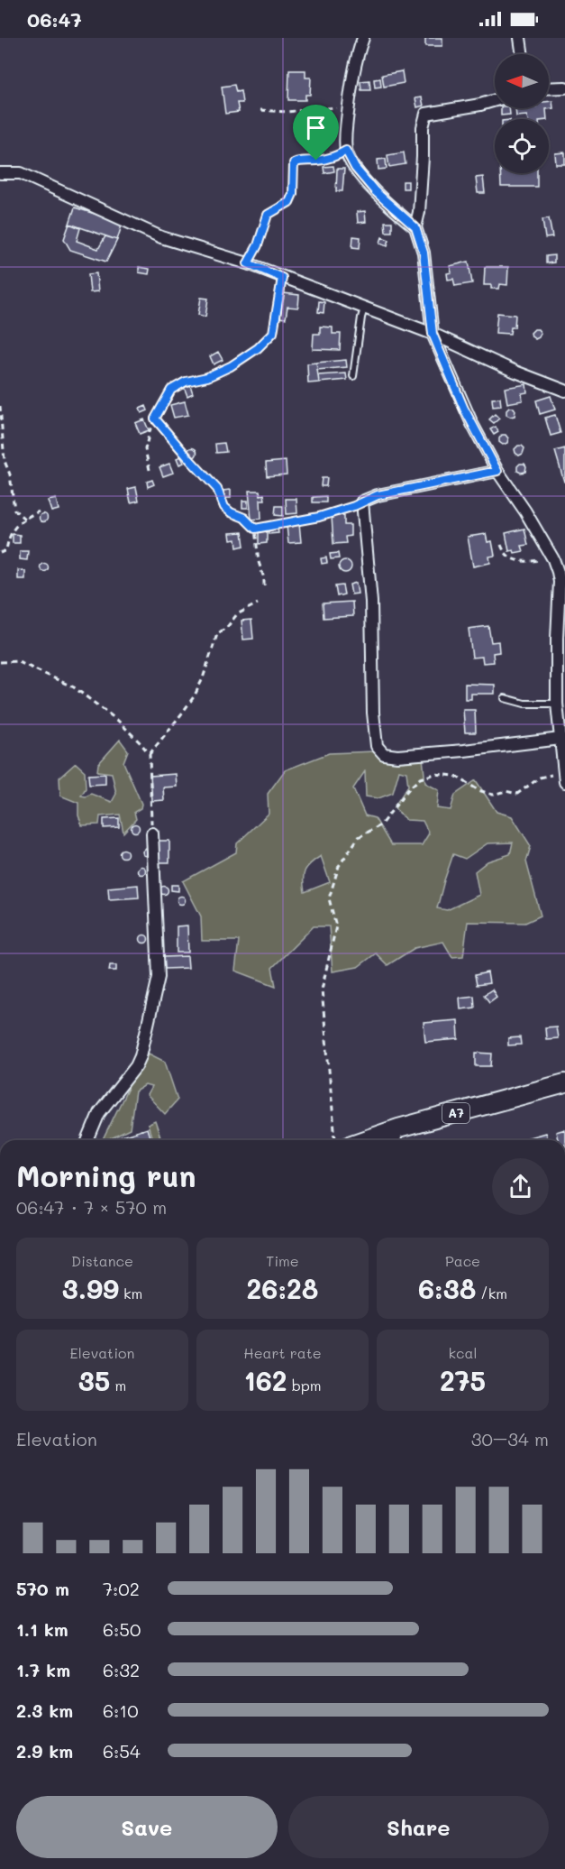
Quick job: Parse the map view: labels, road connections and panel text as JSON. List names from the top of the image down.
{
  "streets": {
    "main road": ["A7"]
  },
  "north": "left",
  "page": {
    "status": "06:47",
    "heading": ["Morning run", "06:47 · 7 × 570 m"],
    "stats": [
      ["Distance", "3.99 km"],
      ["Time", "26:28"],
      ["Pace", "6:38 /km"],
      ["Elevation", "35 m"],
      ["Heart rate", "162 bpm"],
      ["kcal", "275"]
    ],
    "chart": ["Elevation", "30–34 m"],
    "list": [
      {
        "name": "570 m",
        "note": "7:02"
      },
      {
        "name": "1.1 km",
        "note": "6:50"
      },
      {
        "name": "1.7 km",
        "note": "6:32"
      },
      {
        "name": "2.3 km",
        "note": "6:10"
      },
      {
        "name": "2.9 km",
        "note": "6:54"
      }
    ],
    "buttons": ["Save", "Share"]
  }
}
